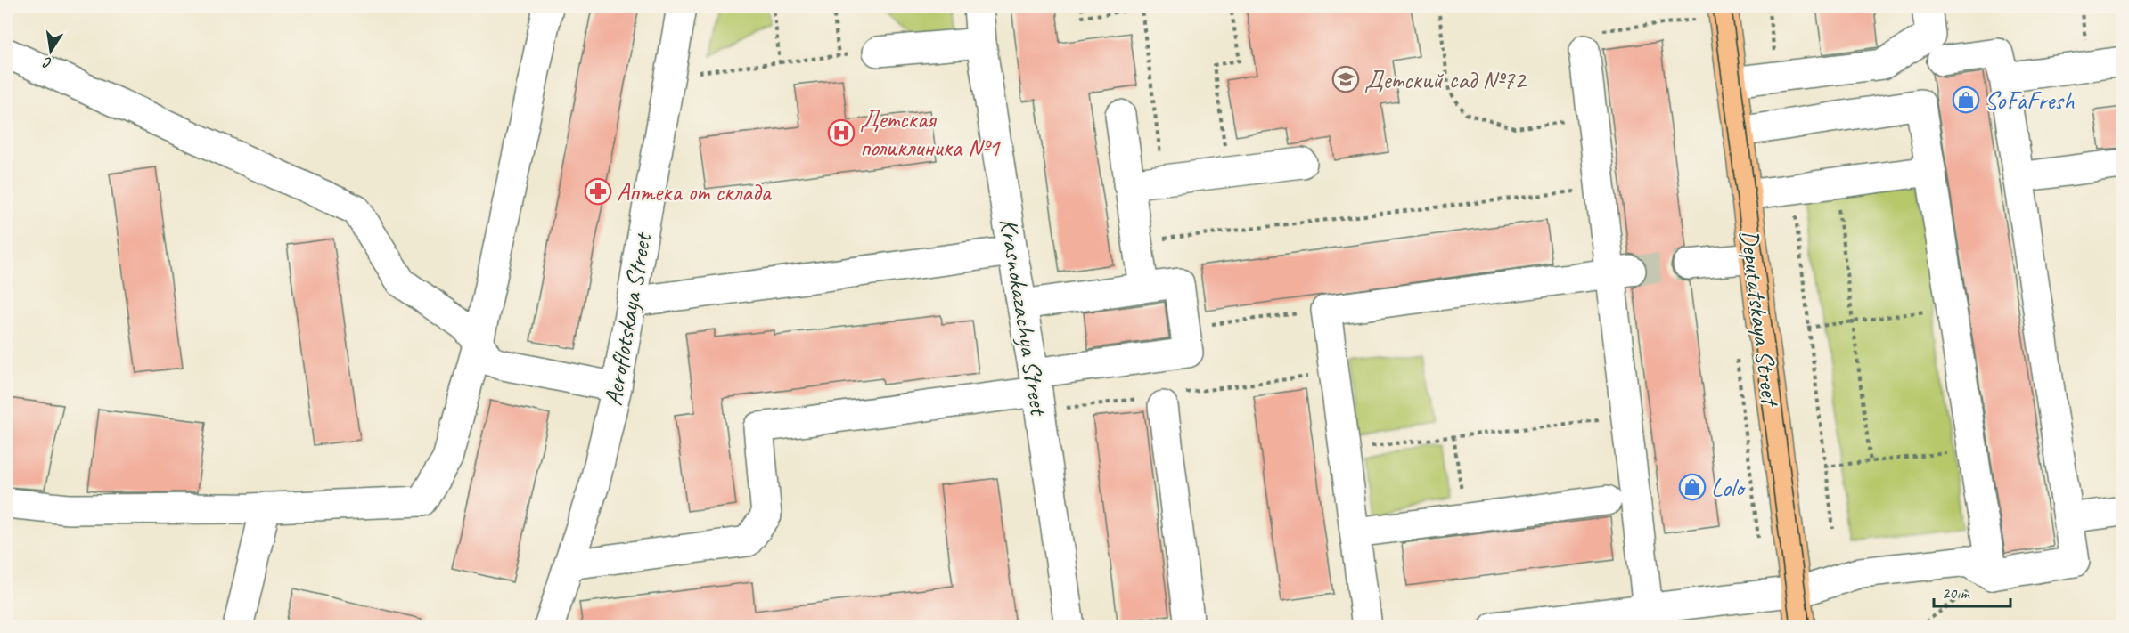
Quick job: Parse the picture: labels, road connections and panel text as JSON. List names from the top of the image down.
{
  "streets": {
    "main road": ["Deputatskaya Street"],
    "street": ["Krasnokazachya Street", "Aeroflotskaya Street"]
  },
  "places": {
    "school or university": ["Детский сад №72"],
    "shop": ["SoFaFresh", "Lolo"],
    "hospital": ["Детская поликлиника №1"],
    "pharmacy": ["Аптека от склада"]
  },
  "scale_bar": "20 m",
  "north": "bottom"
}
